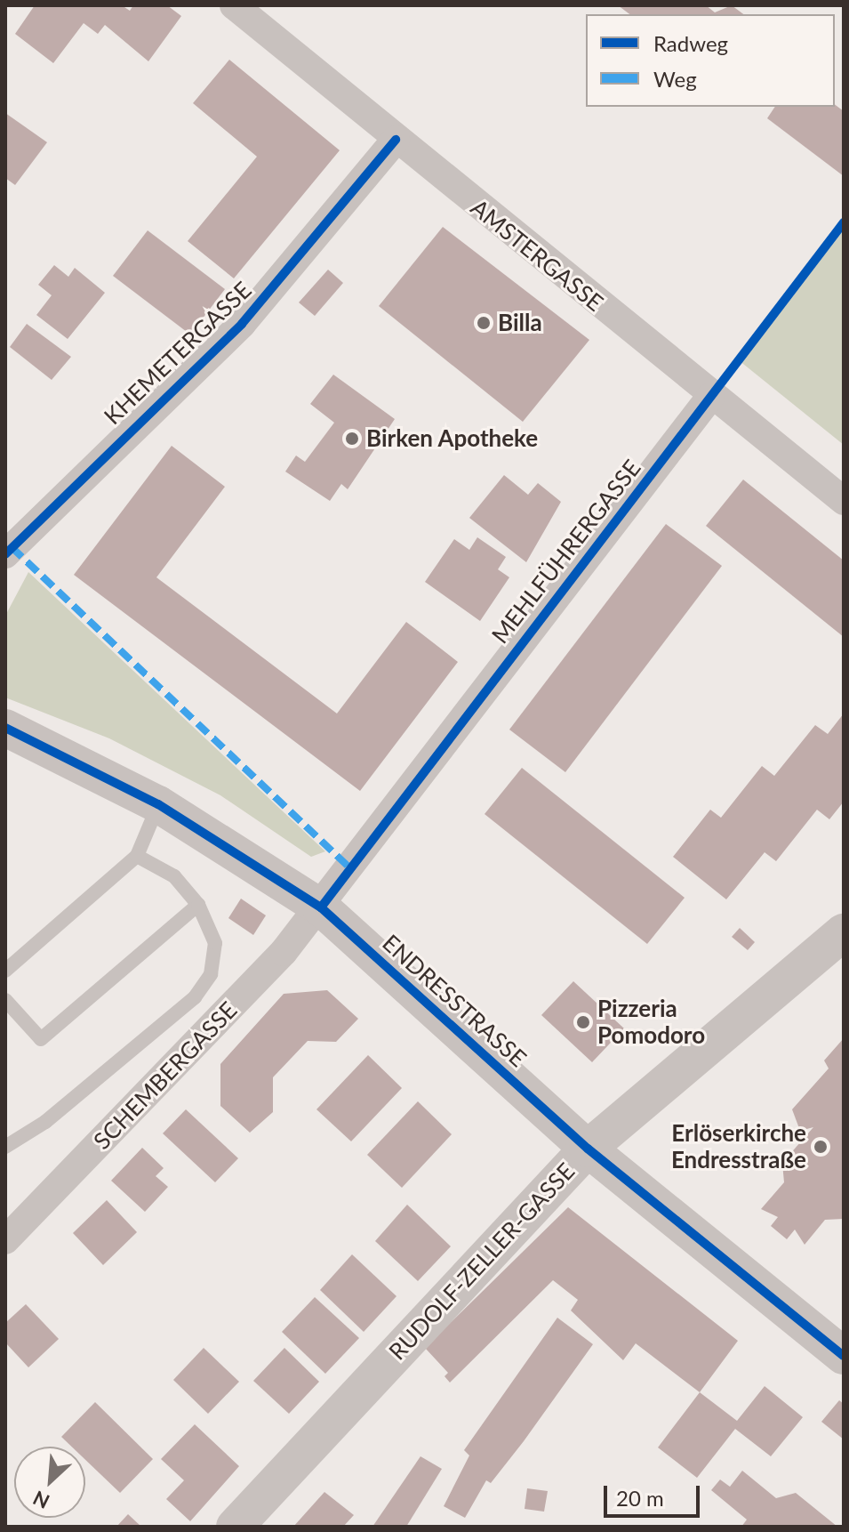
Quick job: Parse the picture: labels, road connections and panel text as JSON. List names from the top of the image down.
{
  "streets": {
    "street": [
      "AMSTERGASSE",
      "KHEMETERGASSE",
      "MEHLFÜHRERGASSE",
      "ENDRESSTRASSE",
      "SCHEMBERGASSE",
      "RUDOLF-ZELLER-GASSE"
    ]
  },
  "crossings": [
    ["AMSTERGASSE", "KHEMETERGASSE"],
    ["AMSTERGASSE", "MEHLFÜHRERGASSE"],
    ["MEHLFÜHRERGASSE", "ENDRESSTRASSE"],
    ["MEHLFÜHRERGASSE", "SCHEMBERGASSE"],
    ["ENDRESSTRASSE", "SCHEMBERGASSE"],
    ["ENDRESSTRASSE", "RUDOLF-ZELLER-GASSE"]
  ],
  "places": [
    "Billa",
    "Birken Apotheke",
    "Pizzeria Pomodoro",
    "Erlöserkirche Endresstraße"
  ],
  "legend": ["Radweg", "Weg"],
  "scale_bar": "20 m",
  "north": "bottom left"
}
